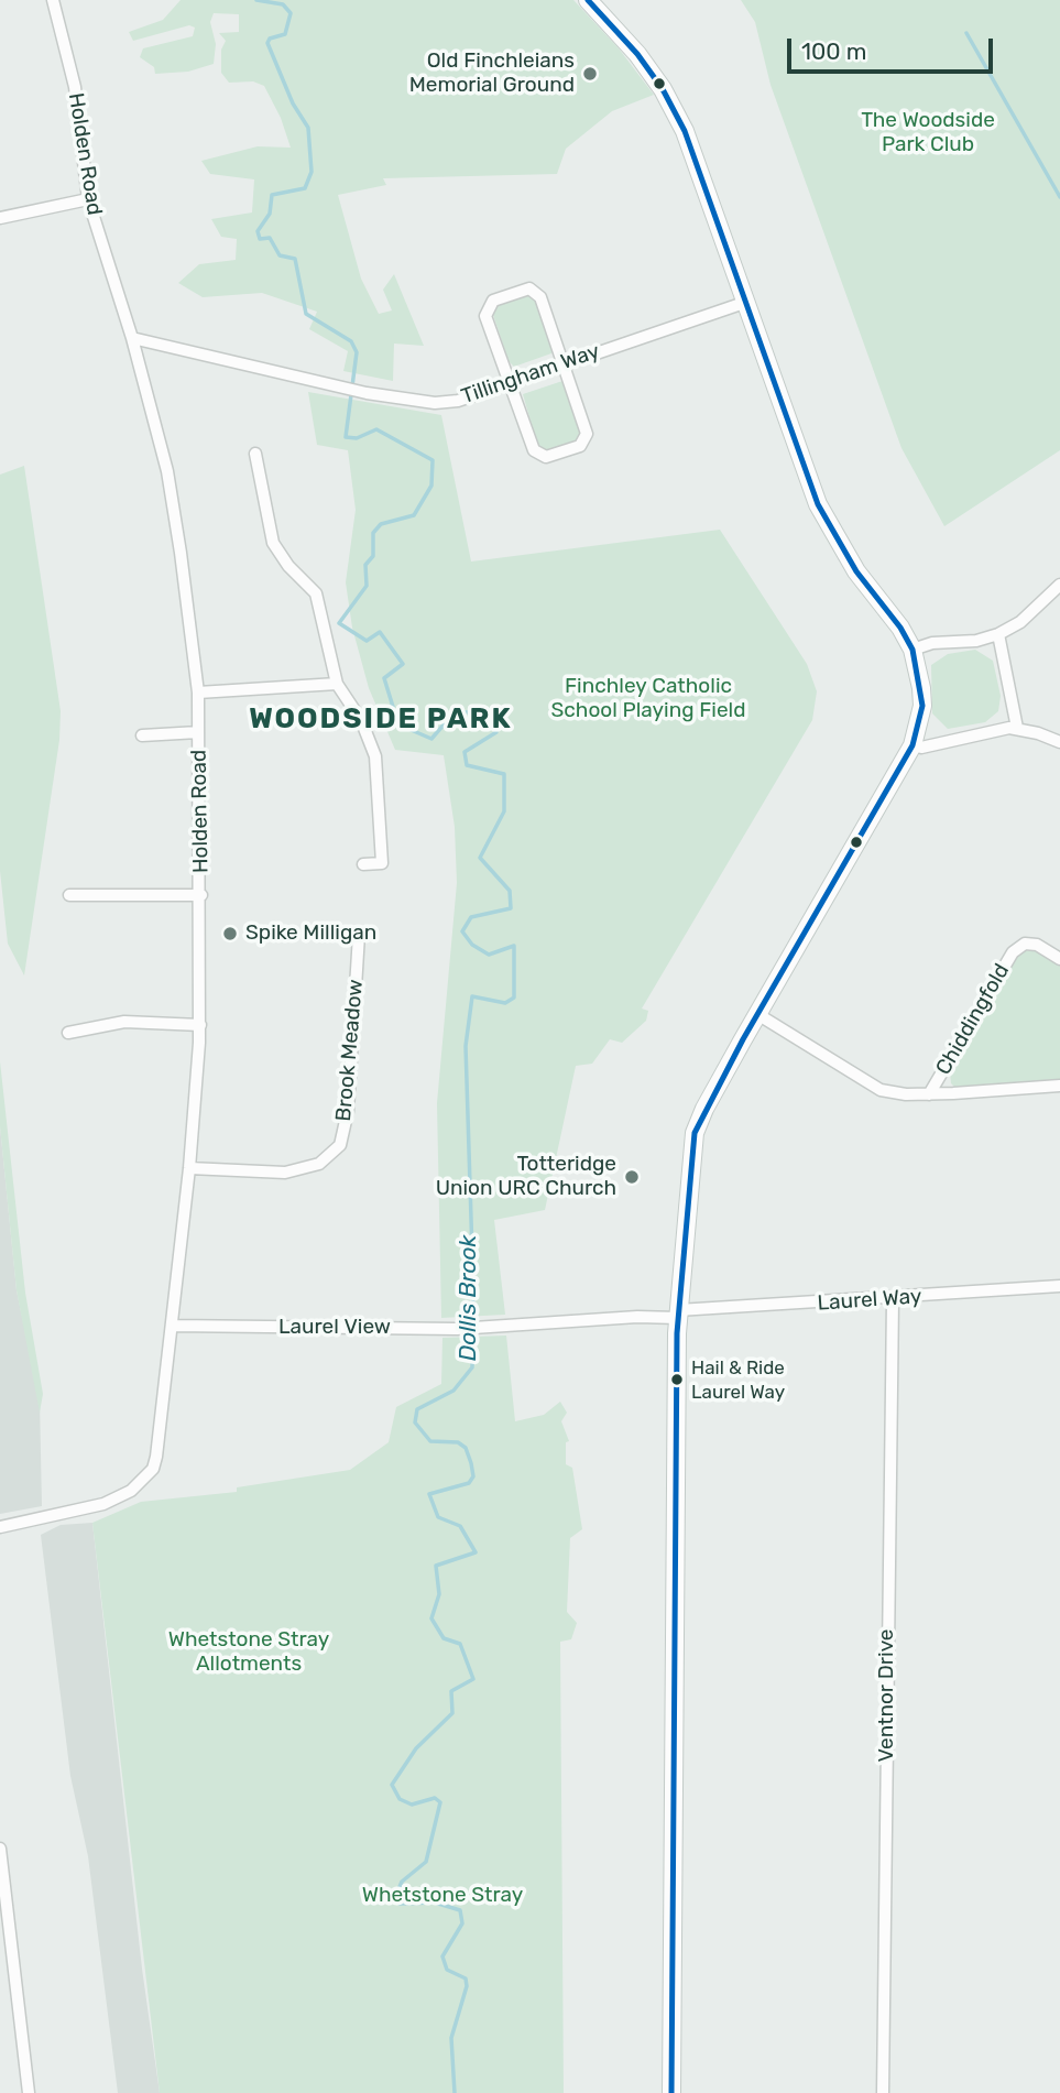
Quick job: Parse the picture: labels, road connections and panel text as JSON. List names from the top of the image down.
{
  "streets": {
    "street": [
      "Holden Road",
      "Tillingham Way",
      "Chiddingfold",
      "Brook Meadow",
      "Laurel Way",
      "Laurel View",
      "Ventnor Drive"
    ]
  },
  "crossings": [
    ["Holden Road", "Tillingham Way"],
    ["Holden Road", "Brook Meadow"],
    ["Holden Road", "Laurel View"],
    ["Laurel Way", "Laurel View"],
    ["Laurel Way", "Ventnor Drive"]
  ],
  "districts": ["WOODSIDE PARK"],
  "water": ["Dollis Brook"],
  "parks": [
    "The Woodside Park Club",
    "Finchley Catholic School Playing Field",
    "Whetstone Stray Allotments",
    "Whetstone Stray"
  ],
  "places": [
    "Old Finchleians Memorial Ground",
    "Spike Milligan",
    "Totteridge Union URC Church",
    "Hail & Ride Laurel Way"
  ],
  "scale_bar": "100 m"
}
